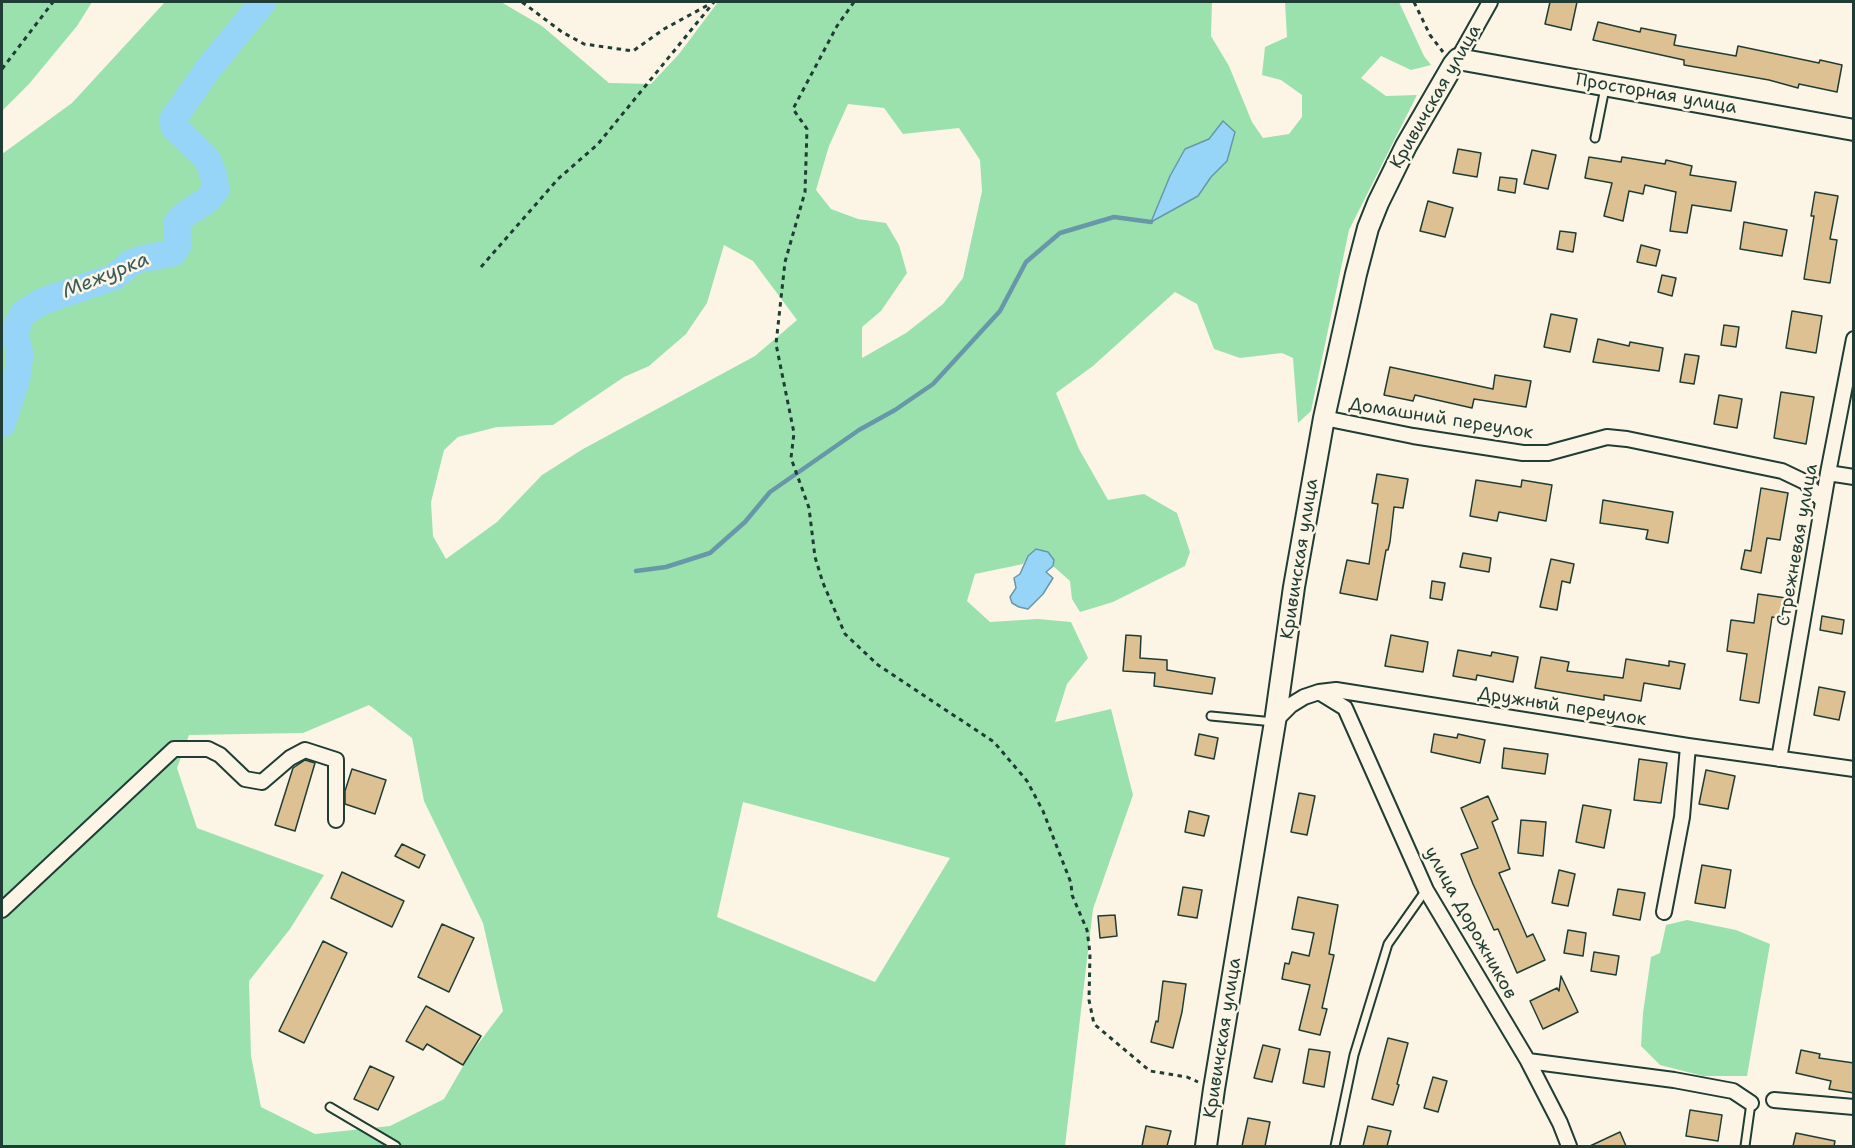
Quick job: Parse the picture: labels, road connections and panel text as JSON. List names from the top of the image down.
{
  "streets": {
    "street": [
      "Просторная улица",
      "Кривичская улица",
      "Домашний переулок",
      "Стрежневая улица",
      "Дружный переулок",
      "улица Дорожников"
    ]
  },
  "crossings": [
    ["Просторная улица", "Кривичская улица"],
    ["Кривичская улица", "Домашний переулок"],
    ["Кривичская улица", "Дружный переулок"],
    ["Домашний переулок", "Стрежневая улица"],
    ["Стрежневая улица", "Дружный переулок"],
    ["Дружный переулок", "улица Дорожников"]
  ],
  "water": ["Межурка"]
}
